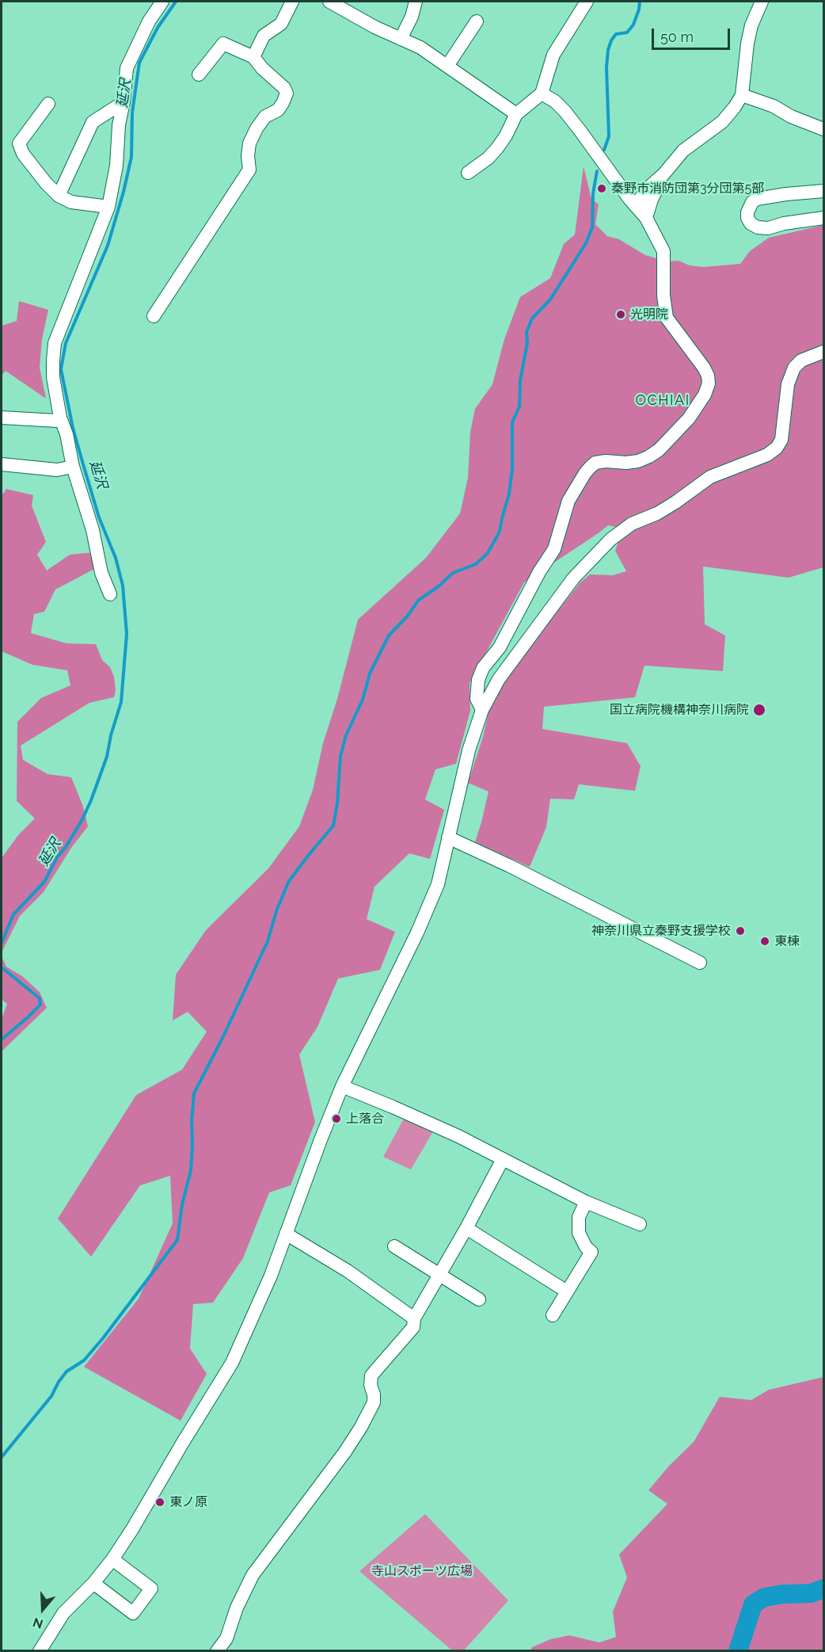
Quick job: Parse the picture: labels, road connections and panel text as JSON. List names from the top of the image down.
{
  "districts": ["OCHIAI"],
  "water": ["延沢"],
  "parks": ["寺山スポーツ広場"],
  "places": [
    "秦野市消防団第3分団第5部",
    "光明院",
    "国立病院機構神奈川病院",
    "神奈川県立秦野支援学校",
    "東棟",
    "上落合",
    "東ノ原"
  ],
  "scale_bar": "50 m",
  "north": "bottom"
}
